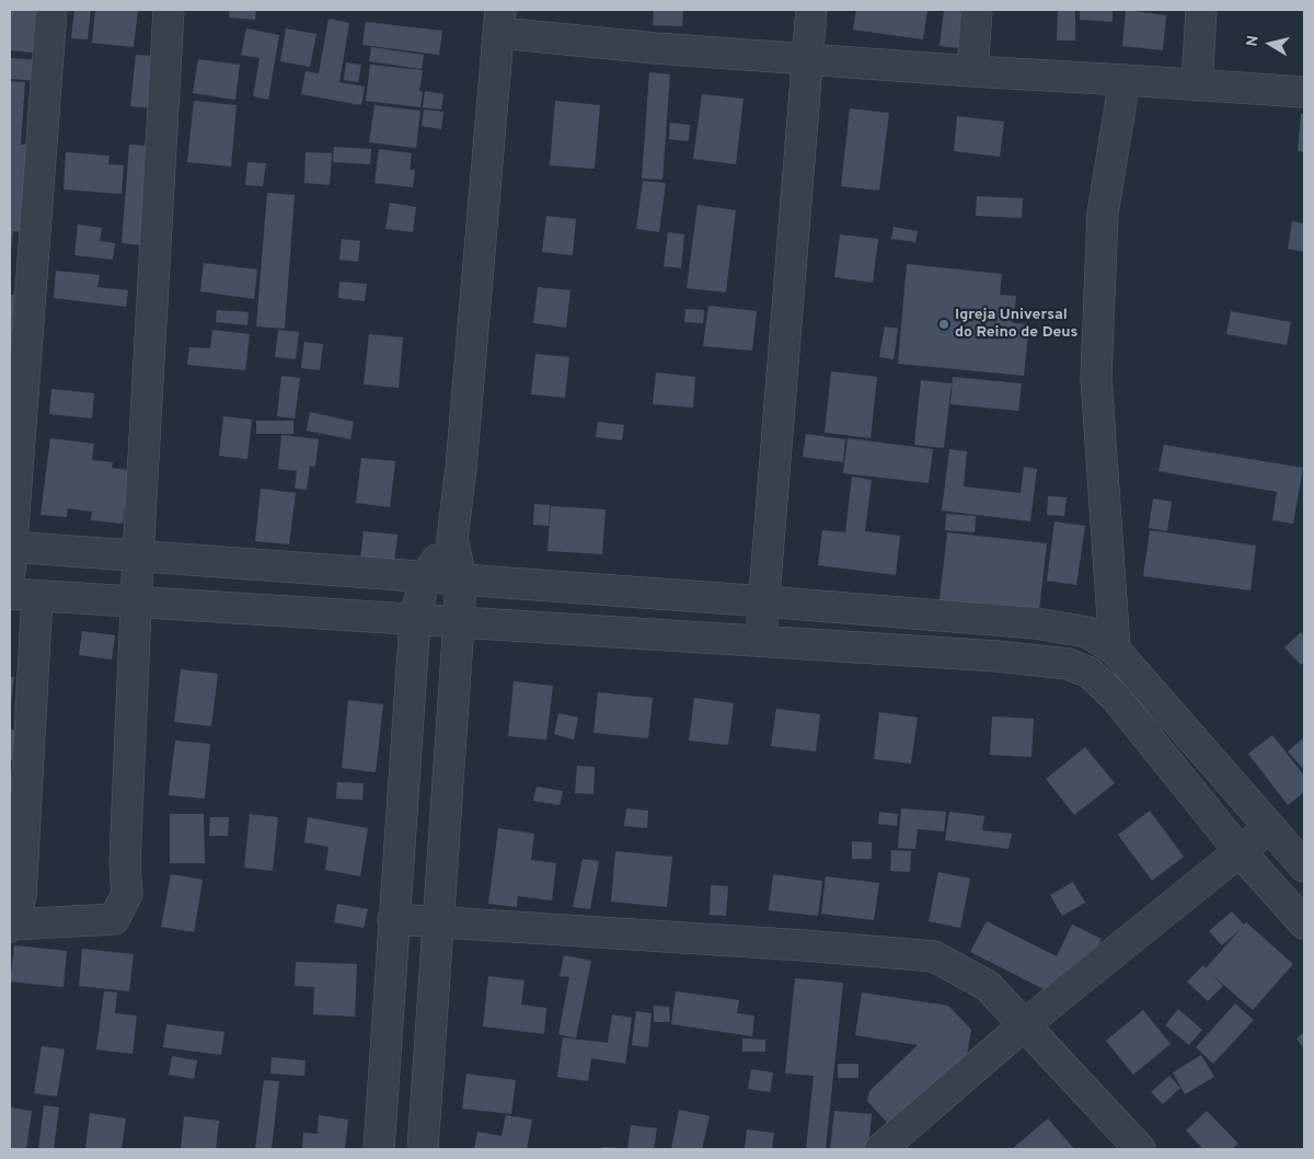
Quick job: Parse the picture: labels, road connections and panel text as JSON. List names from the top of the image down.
{
  "places": ["Igreja Universal do Reino de Deus"],
  "north": "left"
}
